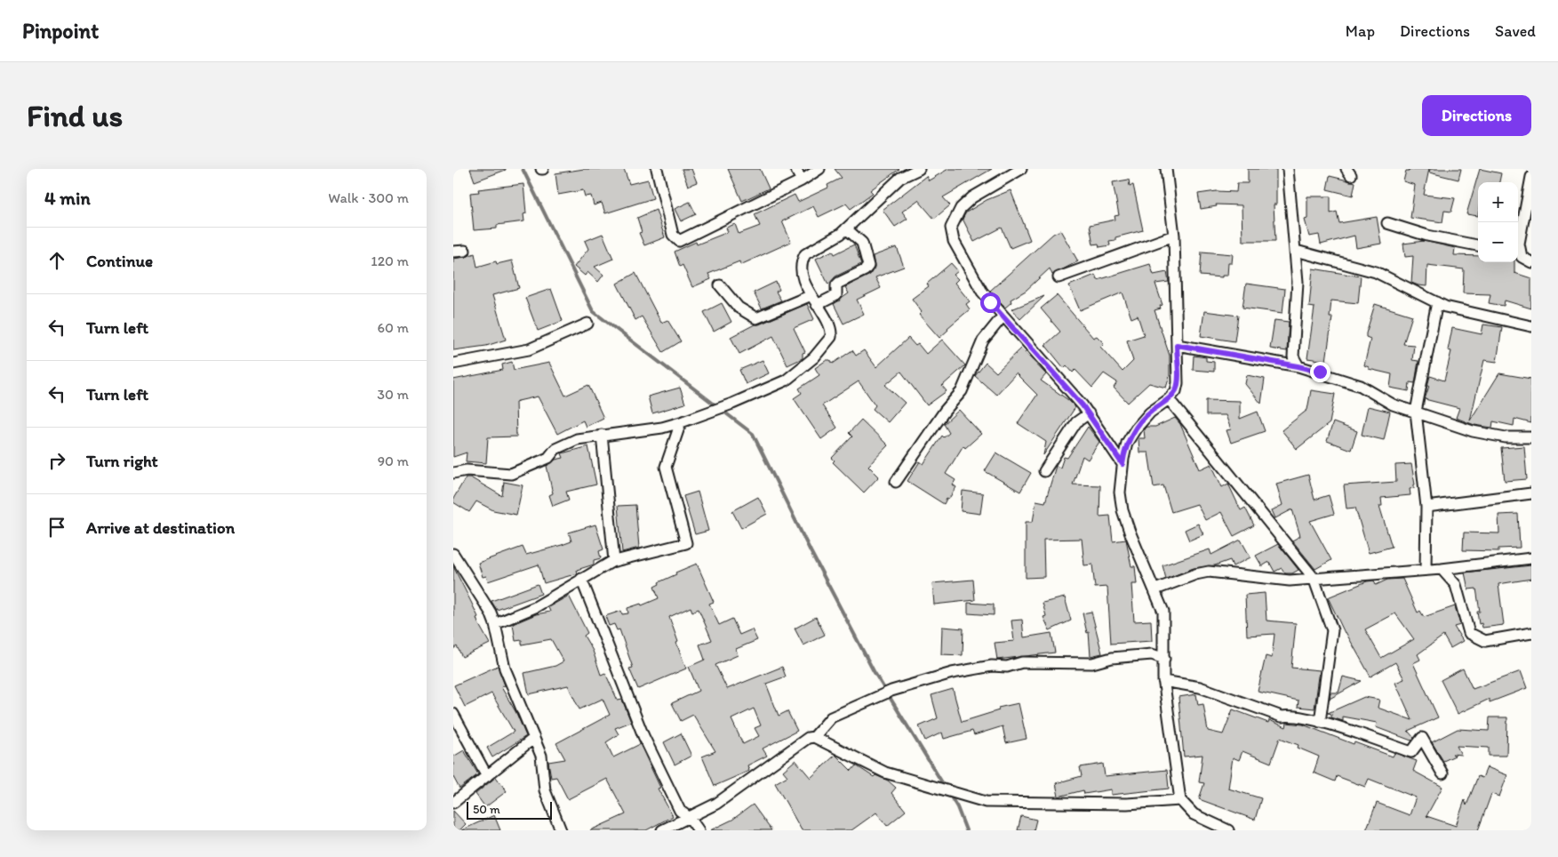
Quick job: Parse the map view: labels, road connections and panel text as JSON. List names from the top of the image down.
{
  "scale_bar": "50 m",
  "page": {
    "header": "Pinpoint",
    "nav": ["Map", "Directions", "Saved"],
    "buttons": "Directions",
    "title": "Find us",
    "heading": ["4 min", "Walk · 300 m"],
    "map_buttons": ["+", "−"],
    "list": [
      ["Continue", "120 m"],
      ["Turn left", "60 m"],
      ["Turn left", "30 m"],
      ["Turn right", "90 m"],
      "Arrive at destination"
    ],
    "scale": "50 m"
  }
}
